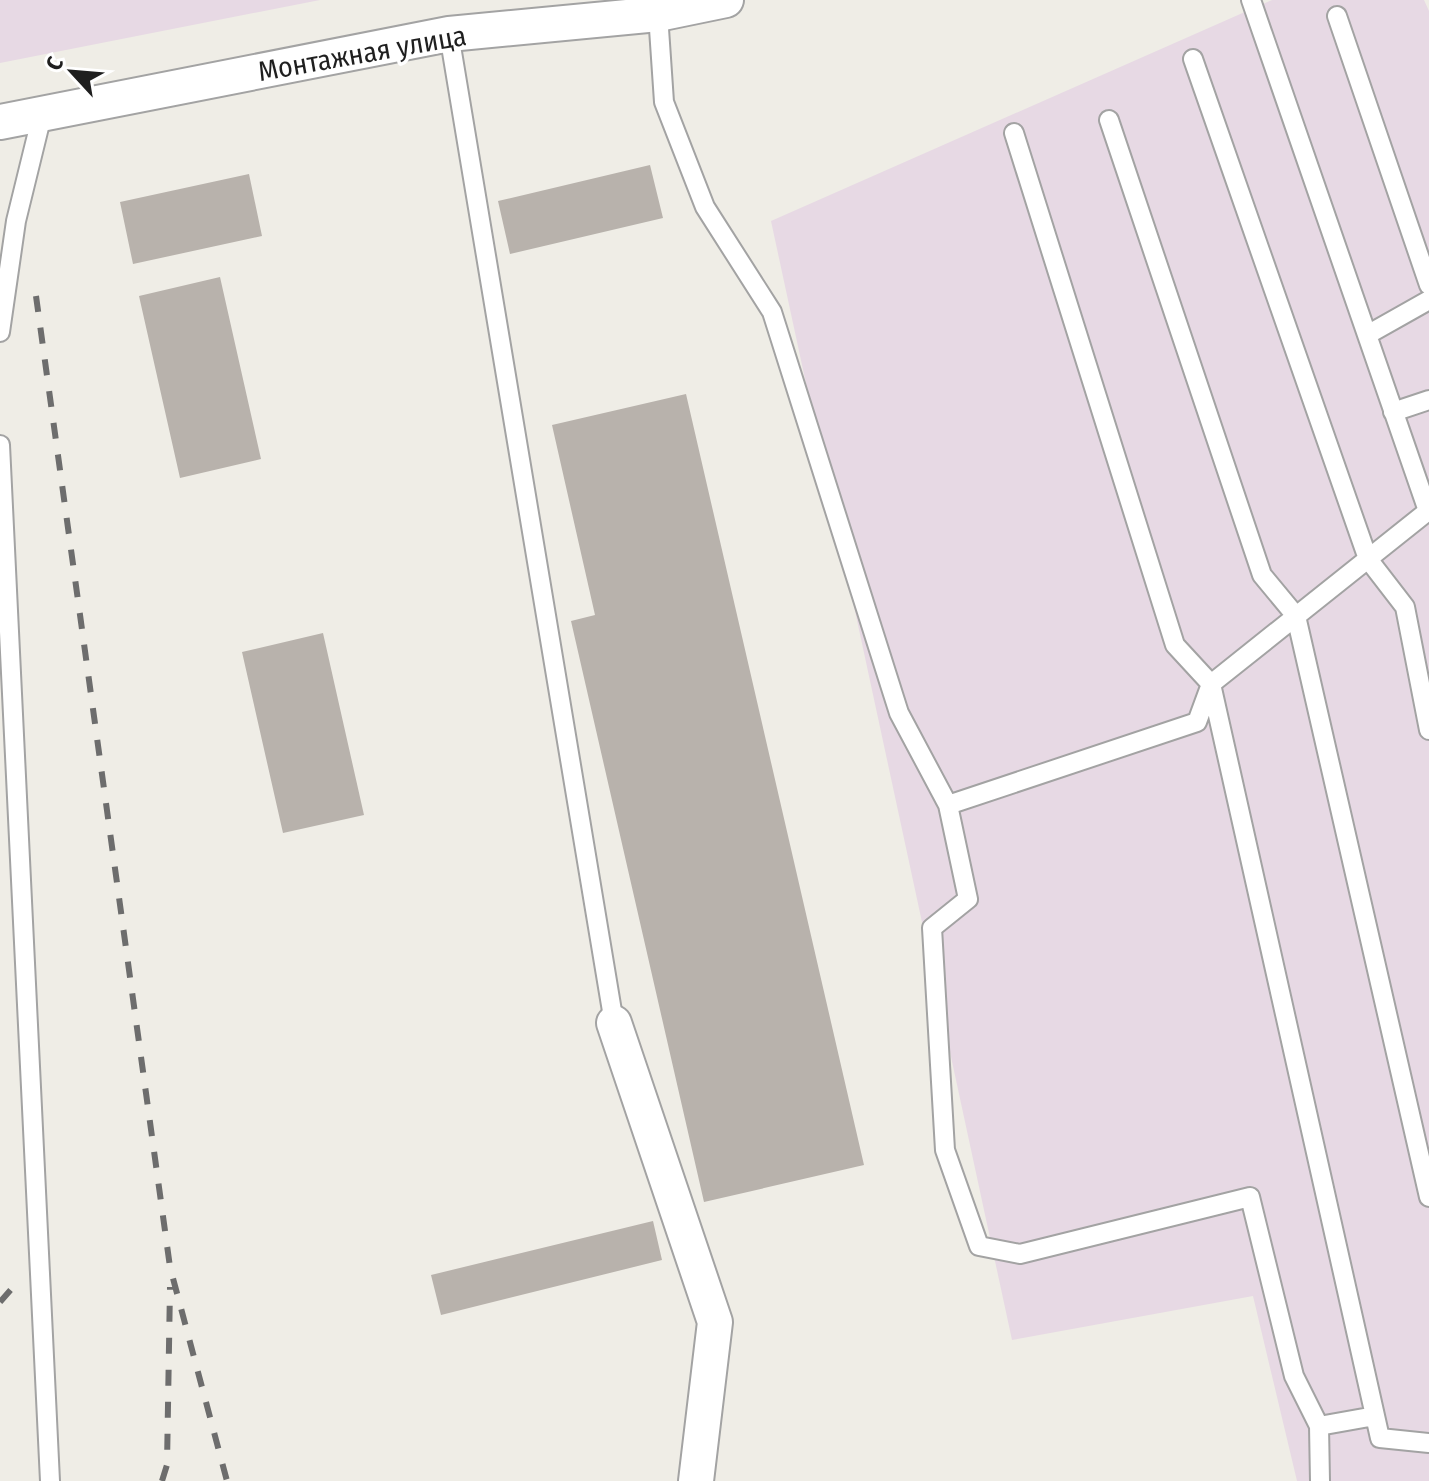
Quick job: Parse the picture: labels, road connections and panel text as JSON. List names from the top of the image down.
{
  "streets": {
    "street": ["Монтажная улица"]
  },
  "north": "top left"
}
